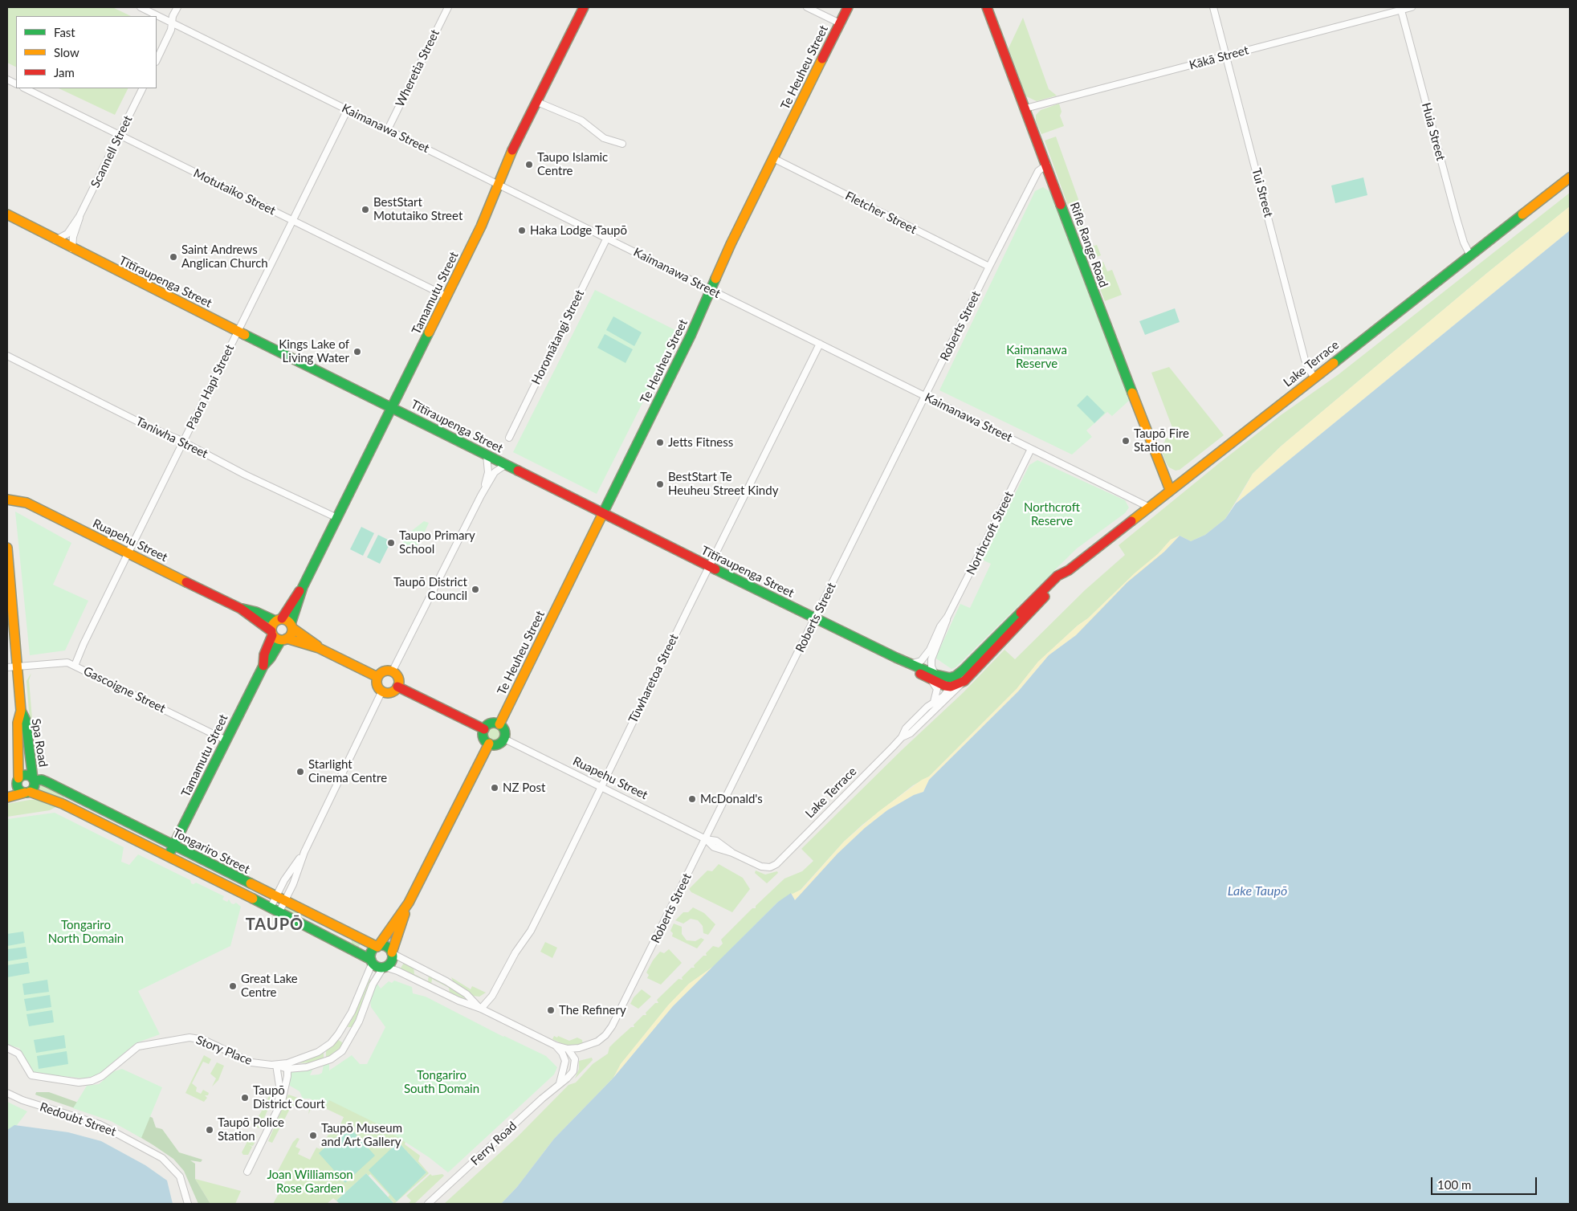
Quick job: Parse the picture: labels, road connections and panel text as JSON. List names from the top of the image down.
{
  "streets": {
    "street": [
      "Kākā Street",
      "Te Heuheu Street",
      "Wheretia Street",
      "Kaimanawa Street",
      "Huia Street",
      "Scannell Street",
      "Motutaiko Street",
      "Tui Street",
      "Fletcher Street",
      "Rifle Range Road",
      "Tītīraupenga Street",
      "Tamamutu Street",
      "Roberts Street",
      "Horomātangi Street",
      "Lake Terrace",
      "Pāora Hapi Street",
      "Taniwha Street",
      "Northcroft Street",
      "Ruapehu Street",
      "Tūwharetoa Street",
      "Gascoigne Street",
      "Spa Road",
      "Tongariro Street",
      "Story Place",
      "Redoubt Street",
      "Ferry Road"
    ]
  },
  "crossings": [
    ["Kākā Street", "Huia Street"],
    ["Kākā Street", "Tui Street"],
    ["Kākā Street", "Rifle Range Road"],
    ["Te Heuheu Street", "Kaimanawa Street"],
    ["Te Heuheu Street", "Fletcher Street"],
    ["Te Heuheu Street", "Tītīraupenga Street"],
    ["Te Heuheu Street", "Ruapehu Street"],
    ["Wheretia Street", "Kaimanawa Street"],
    ["Kaimanawa Street", "Tamamutu Street"],
    ["Kaimanawa Street", "Roberts Street"],
    ["Kaimanawa Street", "Horomātangi Street"],
    ["Kaimanawa Street", "Lake Terrace"],
    ["Kaimanawa Street", "Pāora Hapi Street"],
    ["Kaimanawa Street", "Northcroft Street"],
    ["Kaimanawa Street", "Tūwharetoa Street"],
    ["Huia Street", "Lake Terrace"],
    ["Scannell Street", "Motutaiko Street"],
    ["Scannell Street", "Tītīraupenga Street"],
    ["Motutaiko Street", "Tamamutu Street"],
    ["Motutaiko Street", "Pāora Hapi Street"],
    ["Tui Street", "Lake Terrace"],
    ["Fletcher Street", "Roberts Street"],
    ["Rifle Range Road", "Roberts Street"],
    ["Rifle Range Road", "Lake Terrace"],
    ["Tītīraupenga Street", "Tamamutu Street"],
    ["Tītīraupenga Street", "Roberts Street"],
    ["Tītīraupenga Street", "Lake Terrace"],
    ["Tītīraupenga Street", "Pāora Hapi Street"],
    ["Tītīraupenga Street", "Northcroft Street"],
    ["Tītīraupenga Street", "Tūwharetoa Street"],
    ["Tamamutu Street", "Taniwha Street"],
    ["Tamamutu Street", "Ruapehu Street"],
    ["Tamamutu Street", "Gascoigne Street"],
    ["Tamamutu Street", "Tongariro Street"],
    ["Roberts Street", "Ruapehu Street"],
    ["Roberts Street", "Ferry Road"],
    ["Lake Terrace", "Northcroft Street"],
    ["Lake Terrace", "Ruapehu Street"],
    ["Pāora Hapi Street", "Taniwha Street"],
    ["Pāora Hapi Street", "Ruapehu Street"],
    ["Pāora Hapi Street", "Gascoigne Street"],
    ["Ruapehu Street", "Tūwharetoa Street"],
    ["Gascoigne Street", "Spa Road"],
    ["Spa Road", "Tongariro Street"],
    ["Tongariro Street", "Story Place"]
  ],
  "districts": ["TAUPŌ"],
  "water": ["Lake Taupō"],
  "parks": [
    "Kaimanawa Reserve",
    "Northcroft Reserve",
    "Tongariro North Domain",
    "Tongariro South Domain",
    "Joan Williamson Rose Garden"
  ],
  "places": [
    "Taupo Islamic Centre",
    "BestStart Motutaiko Street",
    "Haka Lodge Taupō",
    "Saint Andrews Anglican Church",
    "Kings Lake of Living Water",
    "Taupō Fire Station",
    "Jetts Fitness",
    "BestStart Te Heuheu Street Kindy",
    "Taupo Primary School",
    "Taupō District Council",
    "Starlight Cinema Centre",
    "NZ Post",
    "McDonald's",
    "Great Lake Centre",
    "The Refinery",
    "Taupō District Court",
    "Taupō Police Station",
    "Taupō Museum and Art Gallery"
  ],
  "legend": ["Fast", "Slow", "Jam"],
  "scale_bar": "100 m"
}
